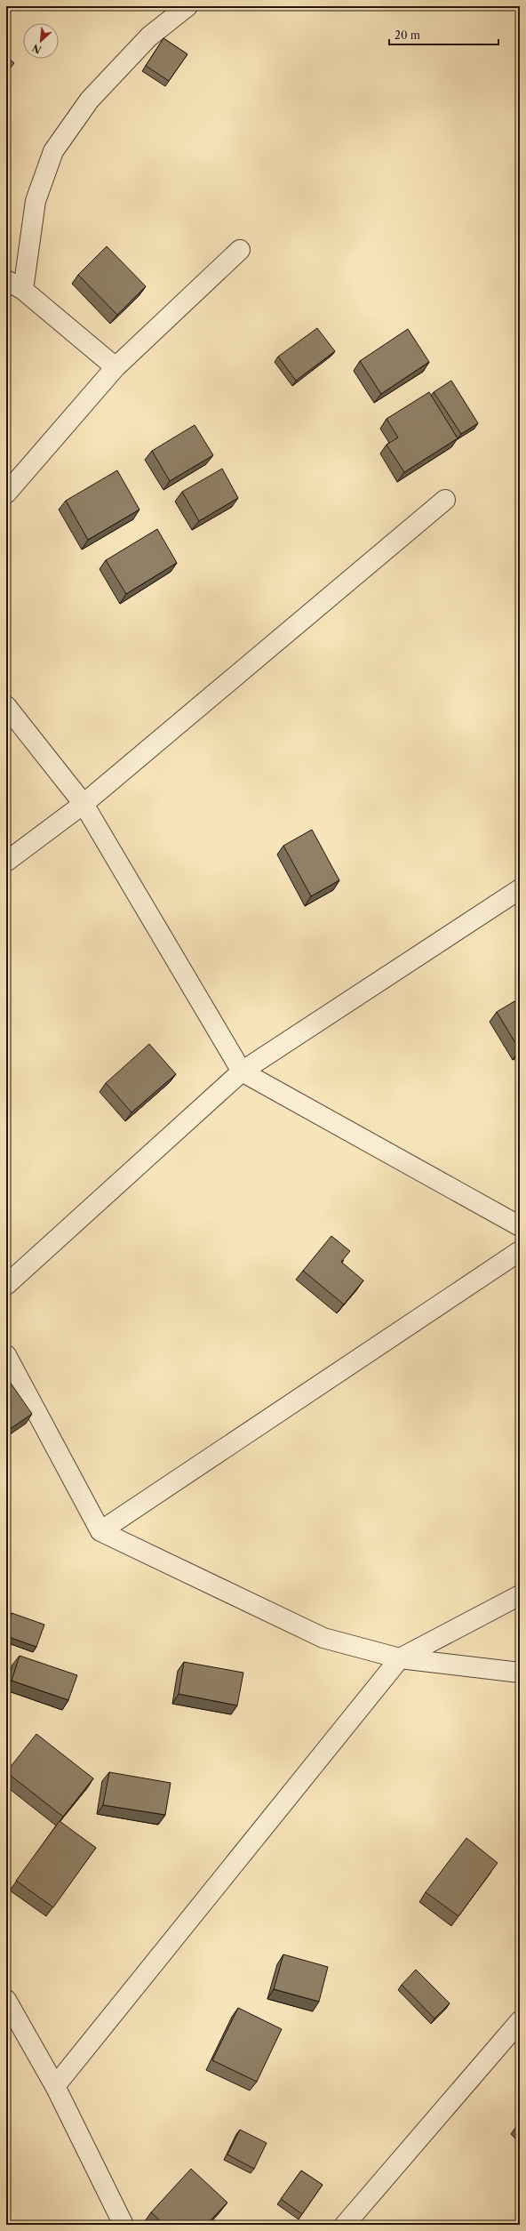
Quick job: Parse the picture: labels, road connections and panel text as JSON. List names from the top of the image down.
{
  "scale_bar": "20 m",
  "north": "bottom left"
}
